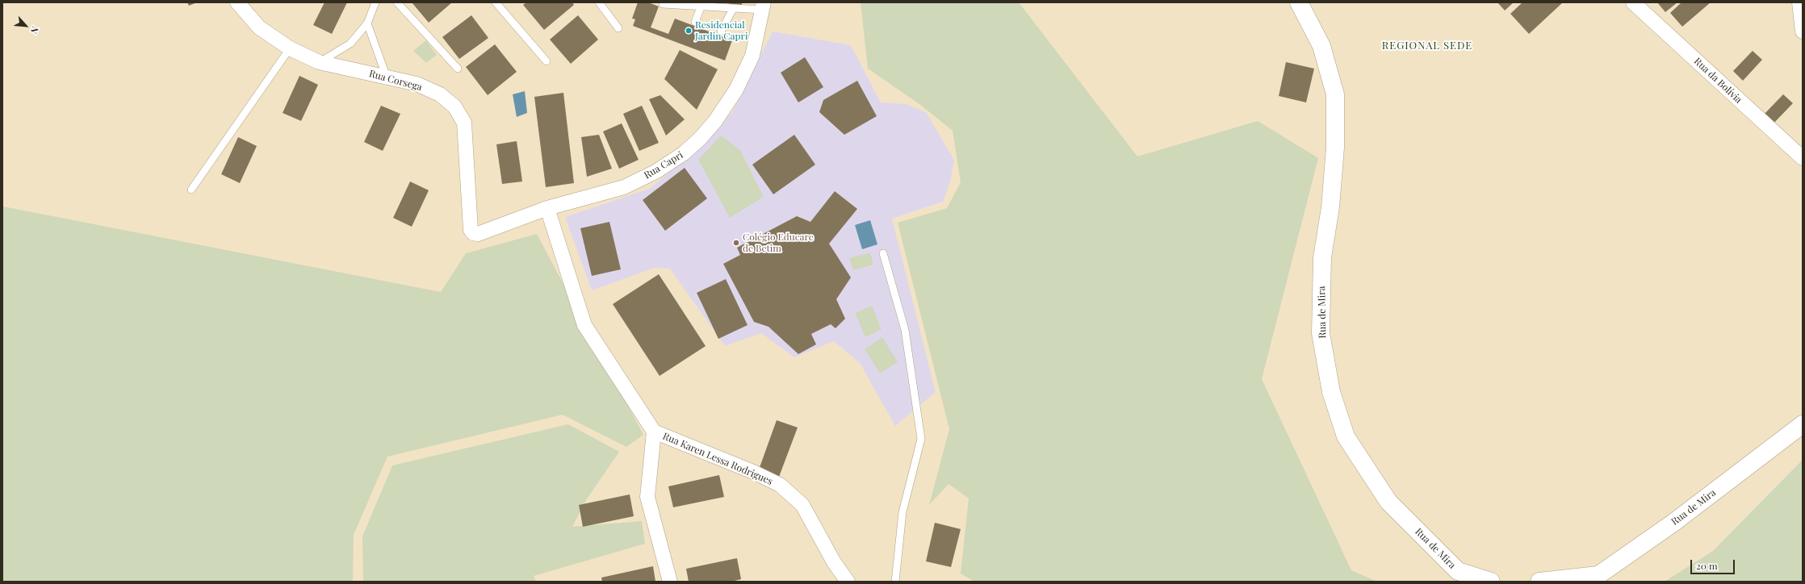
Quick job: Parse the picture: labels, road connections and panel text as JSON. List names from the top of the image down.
{
  "streets": {
    "street": [
      "Rua Corsega",
      "Rua da Bolívia",
      "Rua Capri",
      "Rua de Mira",
      "Rua Karen Lessa Rodrigues"
    ]
  },
  "crossings": [
    ["Rua Corsega", "Rua Capri"],
    ["Rua Capri", "Rua Karen Lessa Rodrigues"]
  ],
  "districts": ["REGIONAL SEDE"],
  "places": ["Residencial Jardin Capri", "Colégio Educare de Betim"],
  "scale_bar": "20 m",
  "north": "bottom right"
}
